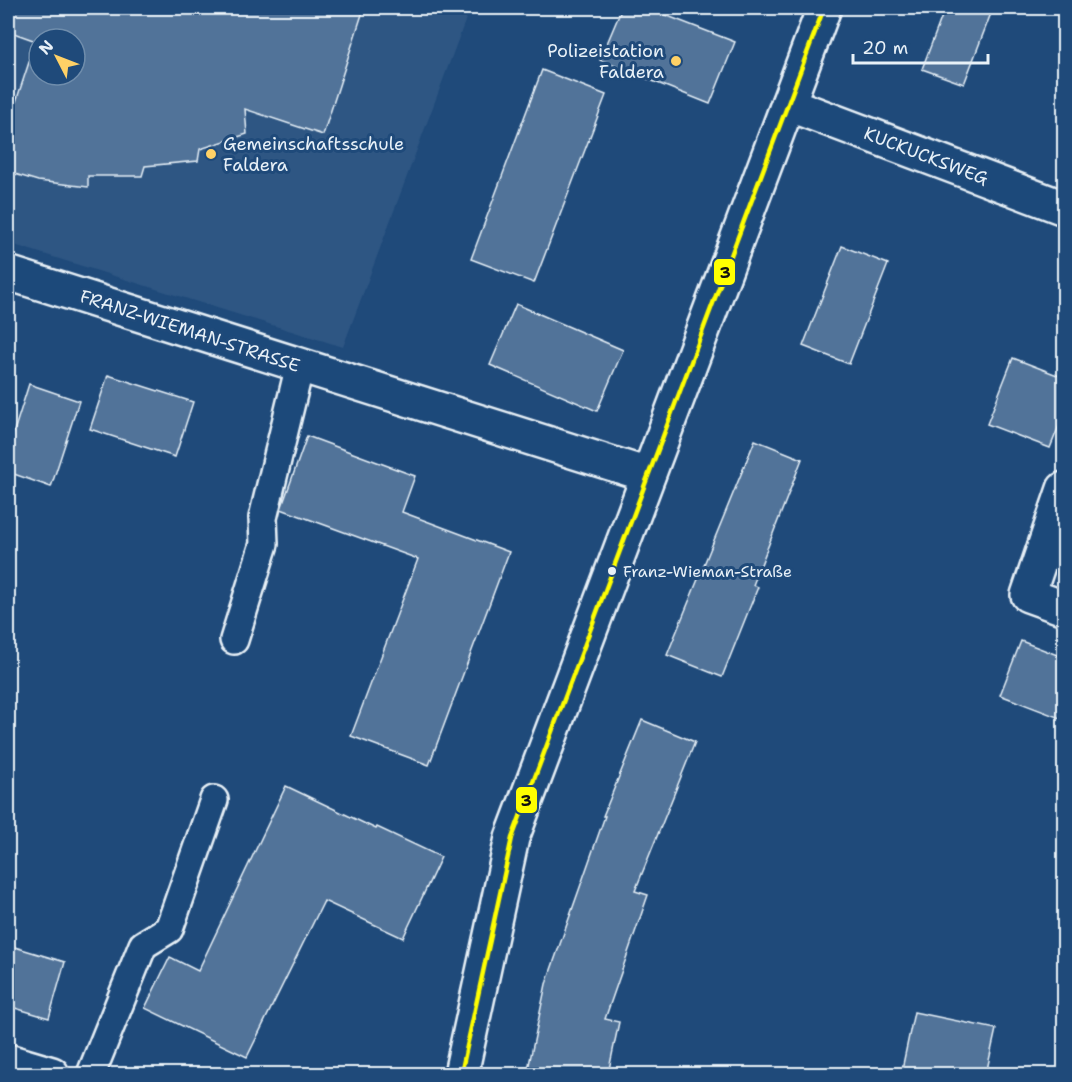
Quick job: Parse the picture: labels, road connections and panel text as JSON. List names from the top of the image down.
{
  "streets": {
    "street": ["KUCKUCKSWEG", "FRANZ-WIEMAN-STRASSE"]
  },
  "places": ["Polizeistation Faldera", "Gemeinschaftsschule Faldera", "Franz-Wieman-Straße"],
  "lines": ["transit line 3"],
  "scale_bar": "20 m",
  "north": "top left"
}
